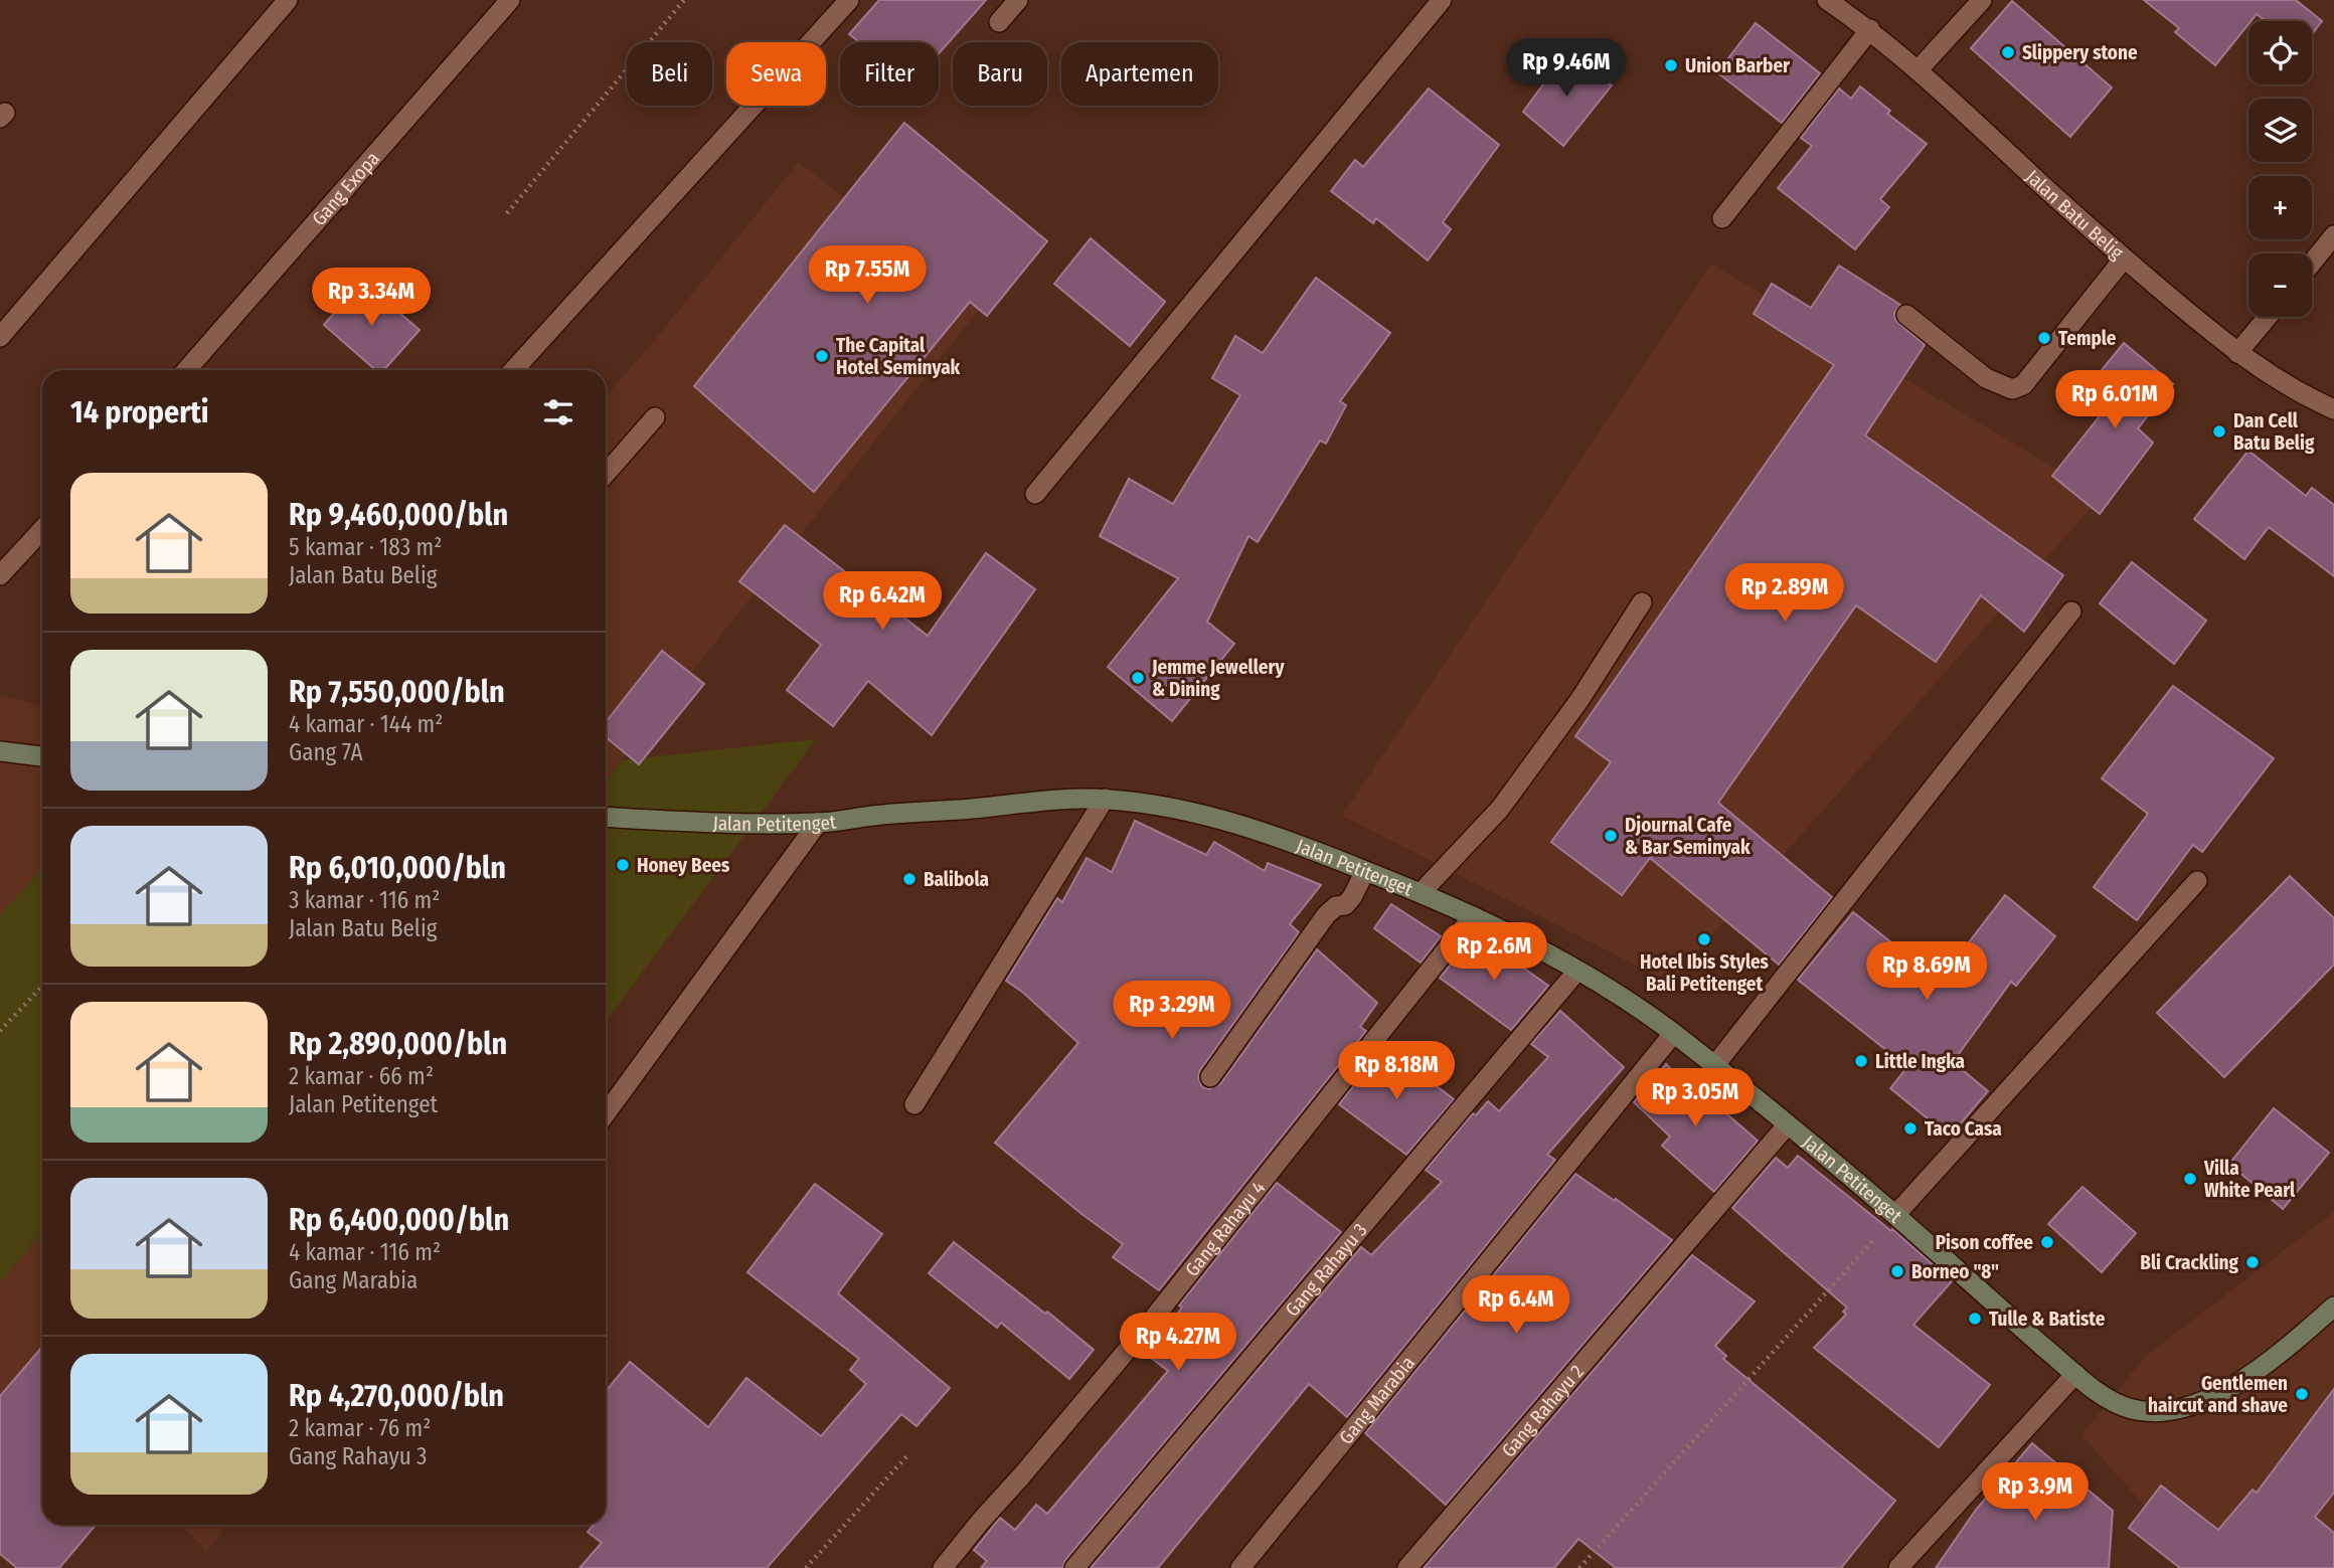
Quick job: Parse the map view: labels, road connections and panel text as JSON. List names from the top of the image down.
{
  "streets": {
    "main road": ["Jalan Petitenget"],
    "street": [
      "Gang Exopa",
      "Jalan Batu Belig",
      "Gang Rahayu 4",
      "Gang Rahayu 3",
      "Gang Marabia",
      "Gang Rahayu 2"
    ]
  },
  "crossings": [
    ["Jalan Petitenget", "Gang Rahayu 4"],
    ["Jalan Petitenget", "Gang Rahayu 3"],
    ["Jalan Petitenget", "Gang Marabia"],
    ["Jalan Petitenget", "Gang Rahayu 2"]
  ],
  "places": [
    "Slippery stone",
    "Union Barber",
    "Temple",
    "The Capital Hotel Seminyak",
    "Dan Cell Batu Belig",
    "Jemme Jewellery & Dining",
    "Djournal Cafe & Bar Seminyak",
    "Honey Bees",
    "Balibola",
    "Hotel Ibis Styles Bali Petitenget",
    "Little Ingka",
    "Taco Casa",
    "Villa White Pearl",
    "Pison coffee",
    "Bli Crackling",
    "Borneo \"8\"",
    "Tulle & Batiste",
    "Gentlemen haircut and shave"
  ],
  "page": {
    "map_buttons": ["+", "−"],
    "price": [
      "Rp 9.46M",
      "Rp 7.55M",
      "Rp 3.34M",
      "Rp 6.01M",
      "Rp 2.89M",
      "Rp 6.42M",
      "Rp 2.6M",
      "Rp 8.69M",
      "Rp 3.29M",
      "Rp 8.18M",
      "Rp 3.05M",
      "Rp 6.4M",
      "Rp 4.27M",
      "Rp 3.9M"
    ],
    "chip": [
      "Beli",
      "Sewa",
      "Filter",
      "Baru",
      "Apartemen"
    ],
    "heading": "14 properti",
    "list": [
      {
        "name": "Rp 9,460,000/bln",
        "note": "5 kamar · 183 m² · Jalan Batu Belig"
      },
      {
        "name": "Rp 7,550,000/bln",
        "note": "4 kamar · 144 m² · Gang 7A"
      },
      {
        "name": "Rp 6,010,000/bln",
        "note": "3 kamar · 116 m² · Jalan Batu Belig"
      },
      {
        "name": "Rp 2,890,000/bln",
        "note": "2 kamar · 66 m² · Jalan Petitenget"
      },
      {
        "name": "Rp 6,400,000/bln",
        "note": "4 kamar · 116 m² · Gang Marabia"
      },
      {
        "name": "Rp 4,270,000/bln",
        "note": "2 kamar · 76 m² · Gang Rahayu 3"
      }
    ]
  }
}
